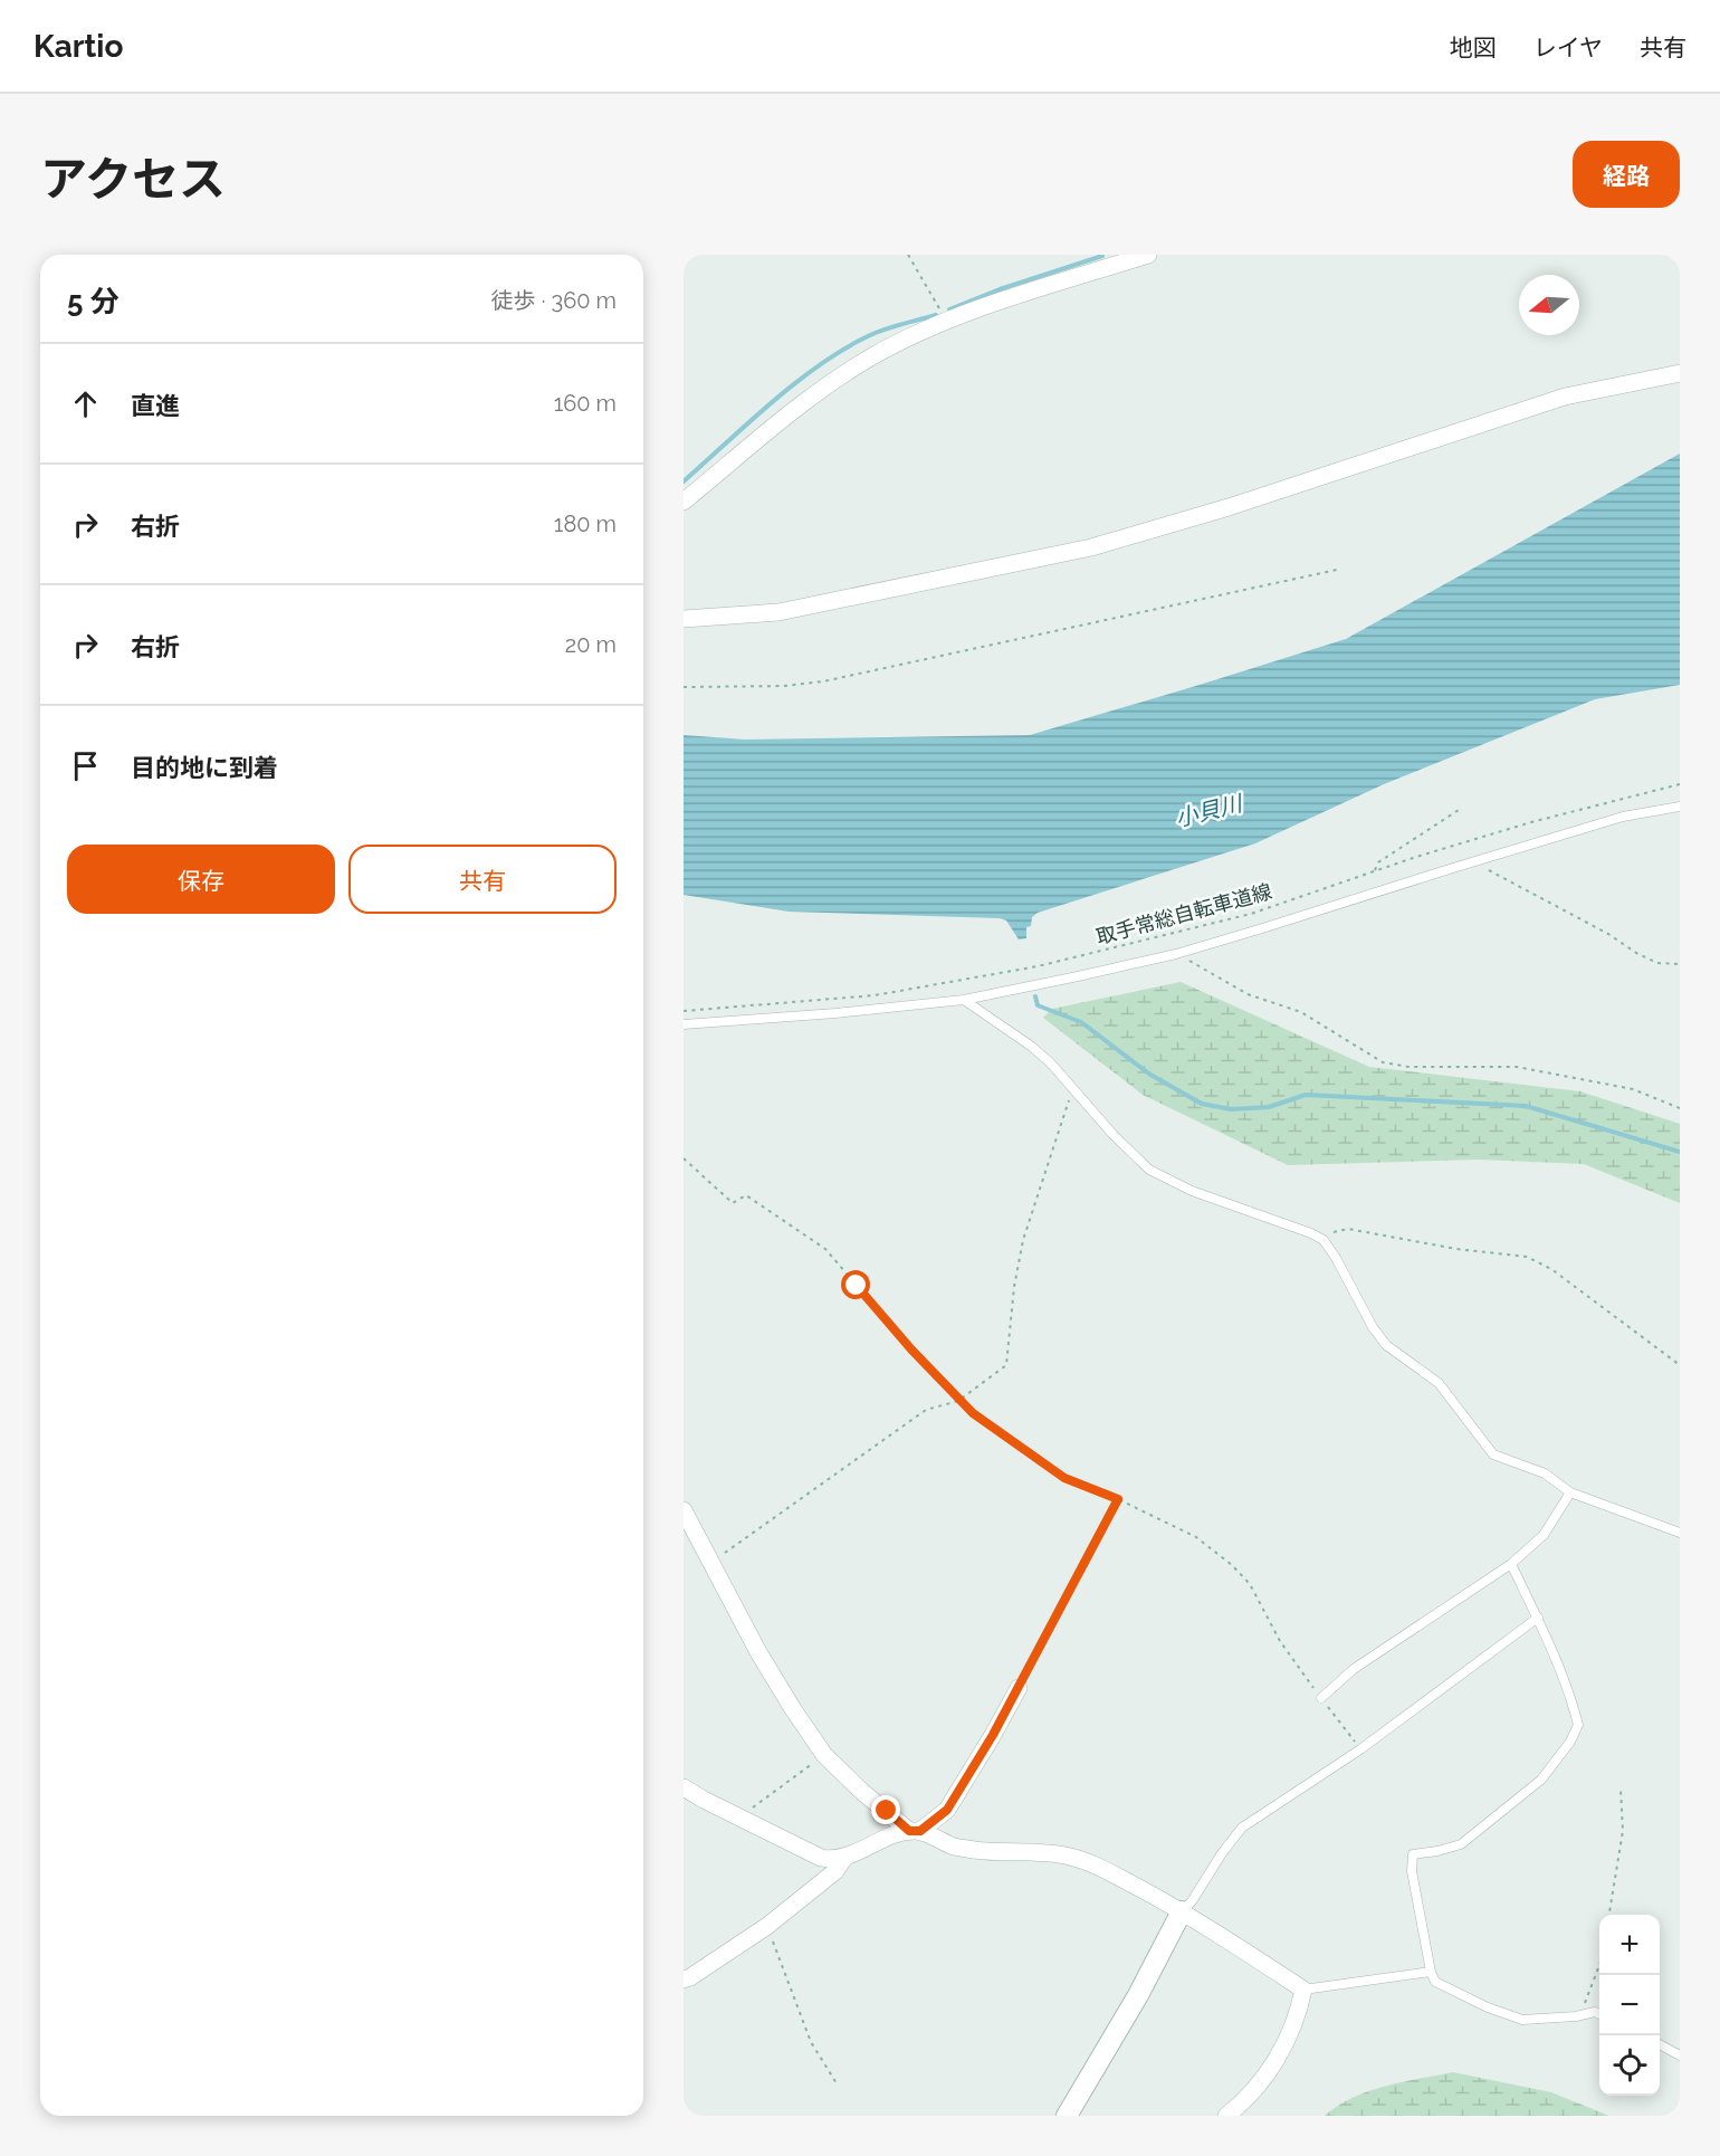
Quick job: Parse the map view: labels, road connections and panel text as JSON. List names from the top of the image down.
{
  "streets": {
    "path": ["取手常総自転車道線"]
  },
  "water": ["小貝川"],
  "north": "left",
  "page": {
    "header": "Kartio",
    "nav": ["地図", "レイヤ", "共有"],
    "title": "アクセス",
    "buttons": [
      "経路",
      ["保存", "共有"]
    ],
    "heading": ["5 分", "徒歩 · 360 m"],
    "list": [
      ["直進", "160 m"],
      ["右折", "180 m"],
      ["右折", "20 m"],
      "目的地に到着"
    ],
    "map_buttons": ["+", "−"]
  }
}
